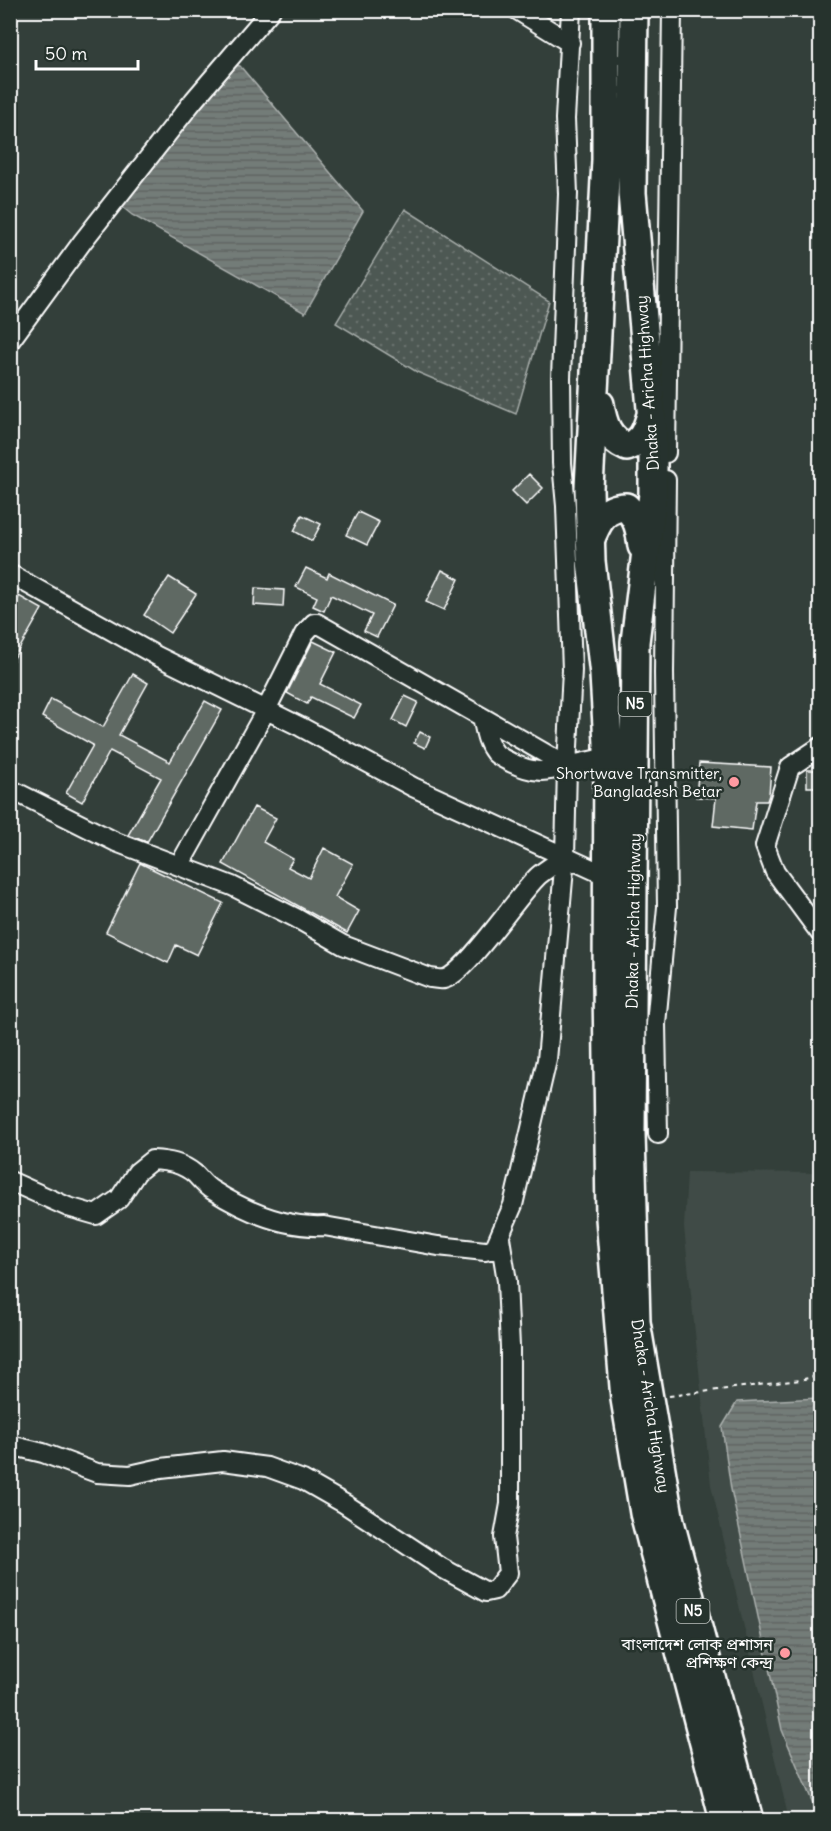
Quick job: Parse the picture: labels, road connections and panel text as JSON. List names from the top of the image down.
{
  "streets": {
    "highway": ["Dhaka - Aricha Highway", "N5"]
  },
  "places": ["Shortwave Transmitter, Bangladesh Betar", "বাংলাদেশ লোক প্রশাসন প্রশিক্ষণ কেন্দ্র"],
  "scale_bar": "50 m"
}
